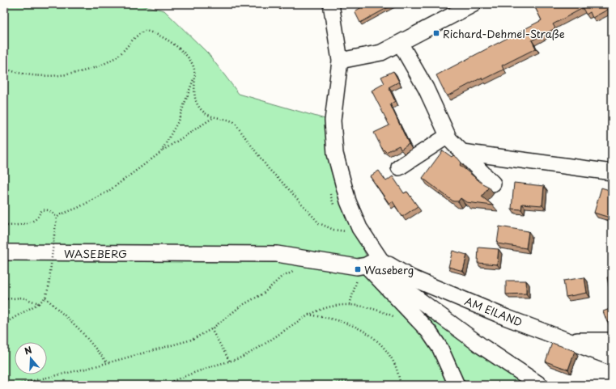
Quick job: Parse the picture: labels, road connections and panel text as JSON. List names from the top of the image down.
{
  "streets": {
    "street": ["WASEBERG", "AM EILAND"]
  },
  "crossings": [
    ["WASEBERG", "AM EILAND"]
  ],
  "places": {
    "transit": ["Richard-Dehmel-Straße", "Waseberg"]
  },
  "north": "top"
}
